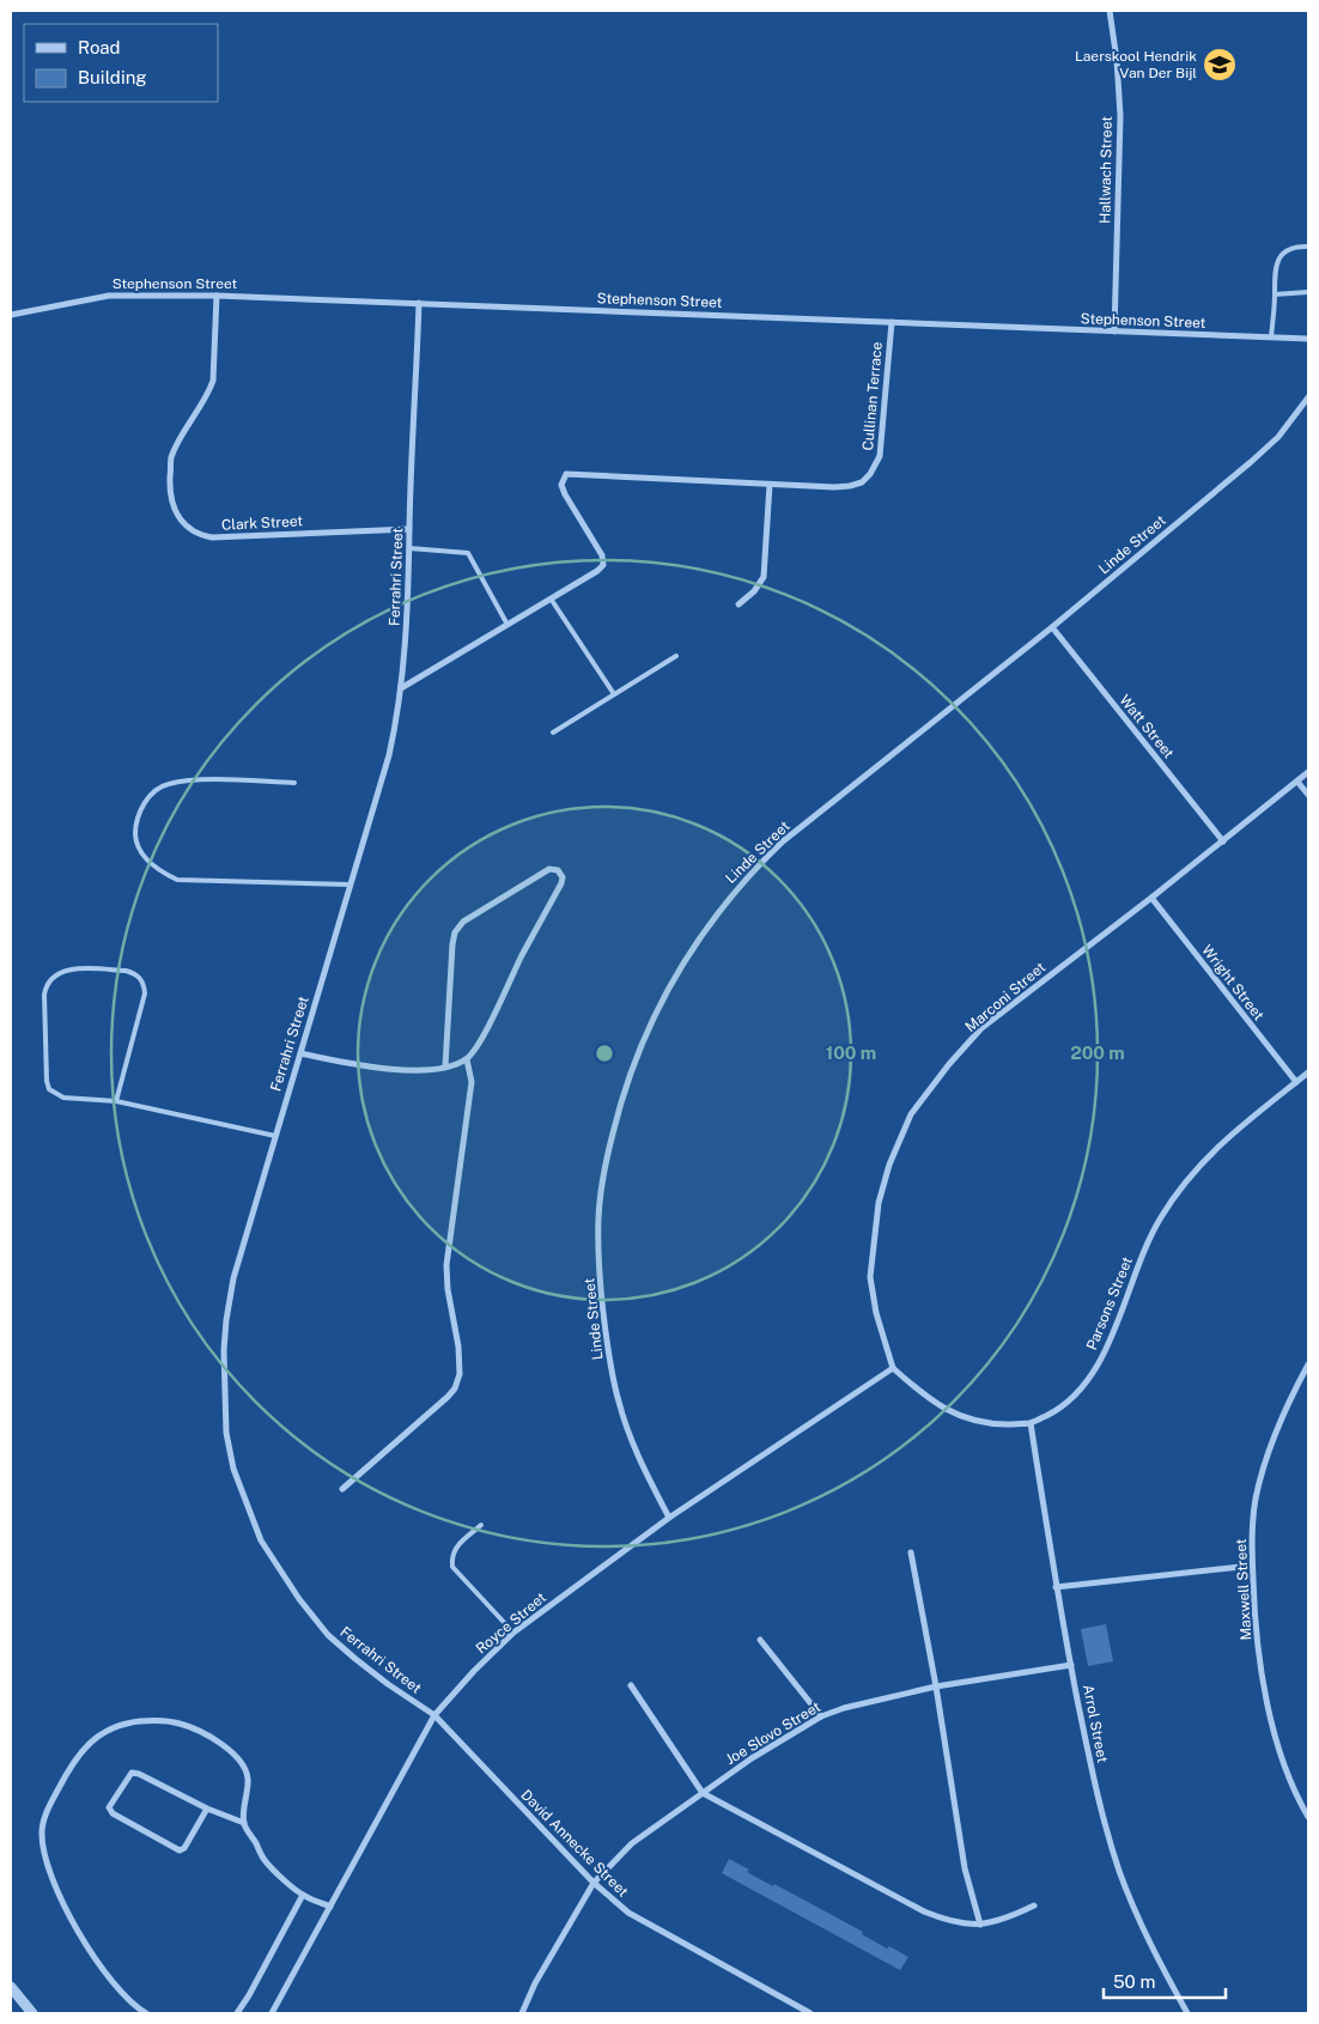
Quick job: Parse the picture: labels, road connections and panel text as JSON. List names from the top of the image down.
{
  "streets": {
    "street": [
      "Hallwach Street",
      "Stephenson Street",
      "Cullinan Terrace",
      "Clark Street",
      "Linde Street",
      "Ferrahri Street",
      "Watt Street",
      "Wright Street",
      "Marconi Street",
      "Parsons Street",
      "Maxwell Street",
      "Royce Street",
      "Arrol Street",
      "Joe Slovo Street",
      "David Annecke Street"
    ]
  },
  "crossings": [
    ["Hallwach Street", "Stephenson Street"],
    ["Stephenson Street", "Cullinan Terrace"],
    ["Stephenson Street", "Clark Street"],
    ["Stephenson Street", "Ferrahri Street"],
    ["Clark Street", "Ferrahri Street"],
    ["Linde Street", "Watt Street"],
    ["Linde Street", "Royce Street"],
    ["Ferrahri Street", "Royce Street"],
    ["Ferrahri Street", "David Annecke Street"],
    ["Watt Street", "Marconi Street"],
    ["Wright Street", "Marconi Street"],
    ["Wright Street", "Parsons Street"],
    ["Marconi Street", "Parsons Street"],
    ["Marconi Street", "Royce Street"],
    ["Parsons Street", "Royce Street"],
    ["Parsons Street", "Arrol Street"],
    ["Royce Street", "David Annecke Street"],
    ["Arrol Street", "Joe Slovo Street"],
    ["Joe Slovo Street", "David Annecke Street"]
  ],
  "places": {
    "school or university": ["Laerskool Hendrik Van Der Bijl"]
  },
  "legend": ["Road", "Building"],
  "scale_bar": "50 m",
  "rings": ["100 m", "200 m"]
}
